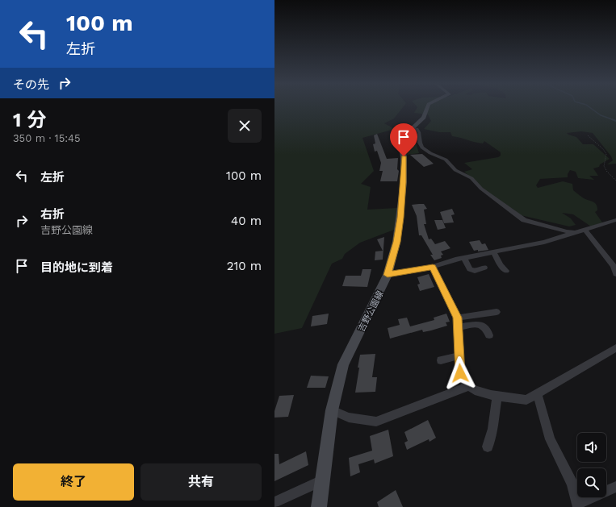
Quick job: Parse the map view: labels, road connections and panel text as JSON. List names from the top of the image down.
{
  "streets": {
    "main road": ["吉野公園線"]
  },
  "page": {
    "turn": ["100 m", "左折"],
    "then": "その先",
    "heading": ["1 分", "350 m · 15:45"],
    "list": [
      {
        "name": "左折",
        "value": "100 m"
      },
      {
        "name": "右折",
        "note": "吉野公園線",
        "value": "40 m"
      },
      {
        "name": "目的地に到着",
        "value": "210 m"
      }
    ],
    "buttons": ["終了", "共有"]
  }
}
